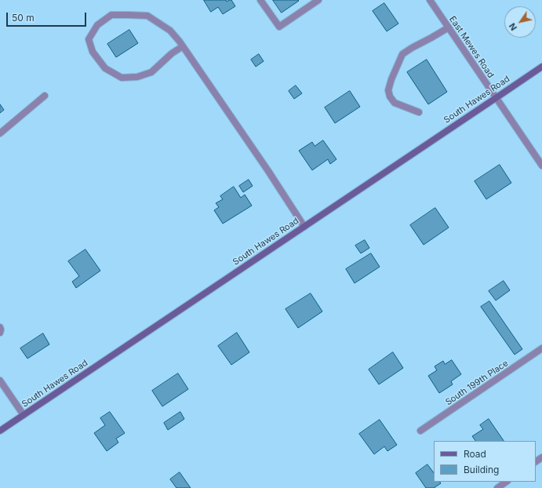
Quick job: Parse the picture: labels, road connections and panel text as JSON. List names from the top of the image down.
{
  "streets": {
    "main road": ["South Hawes Road"],
    "street": ["East Mewes Road", "South 199th Place"]
  },
  "crossings": [
    ["East Mewes Road", "South Hawes Road"]
  ],
  "legend": ["Road", "Building"],
  "scale_bar": "50 m",
  "north": "bottom left"
}
